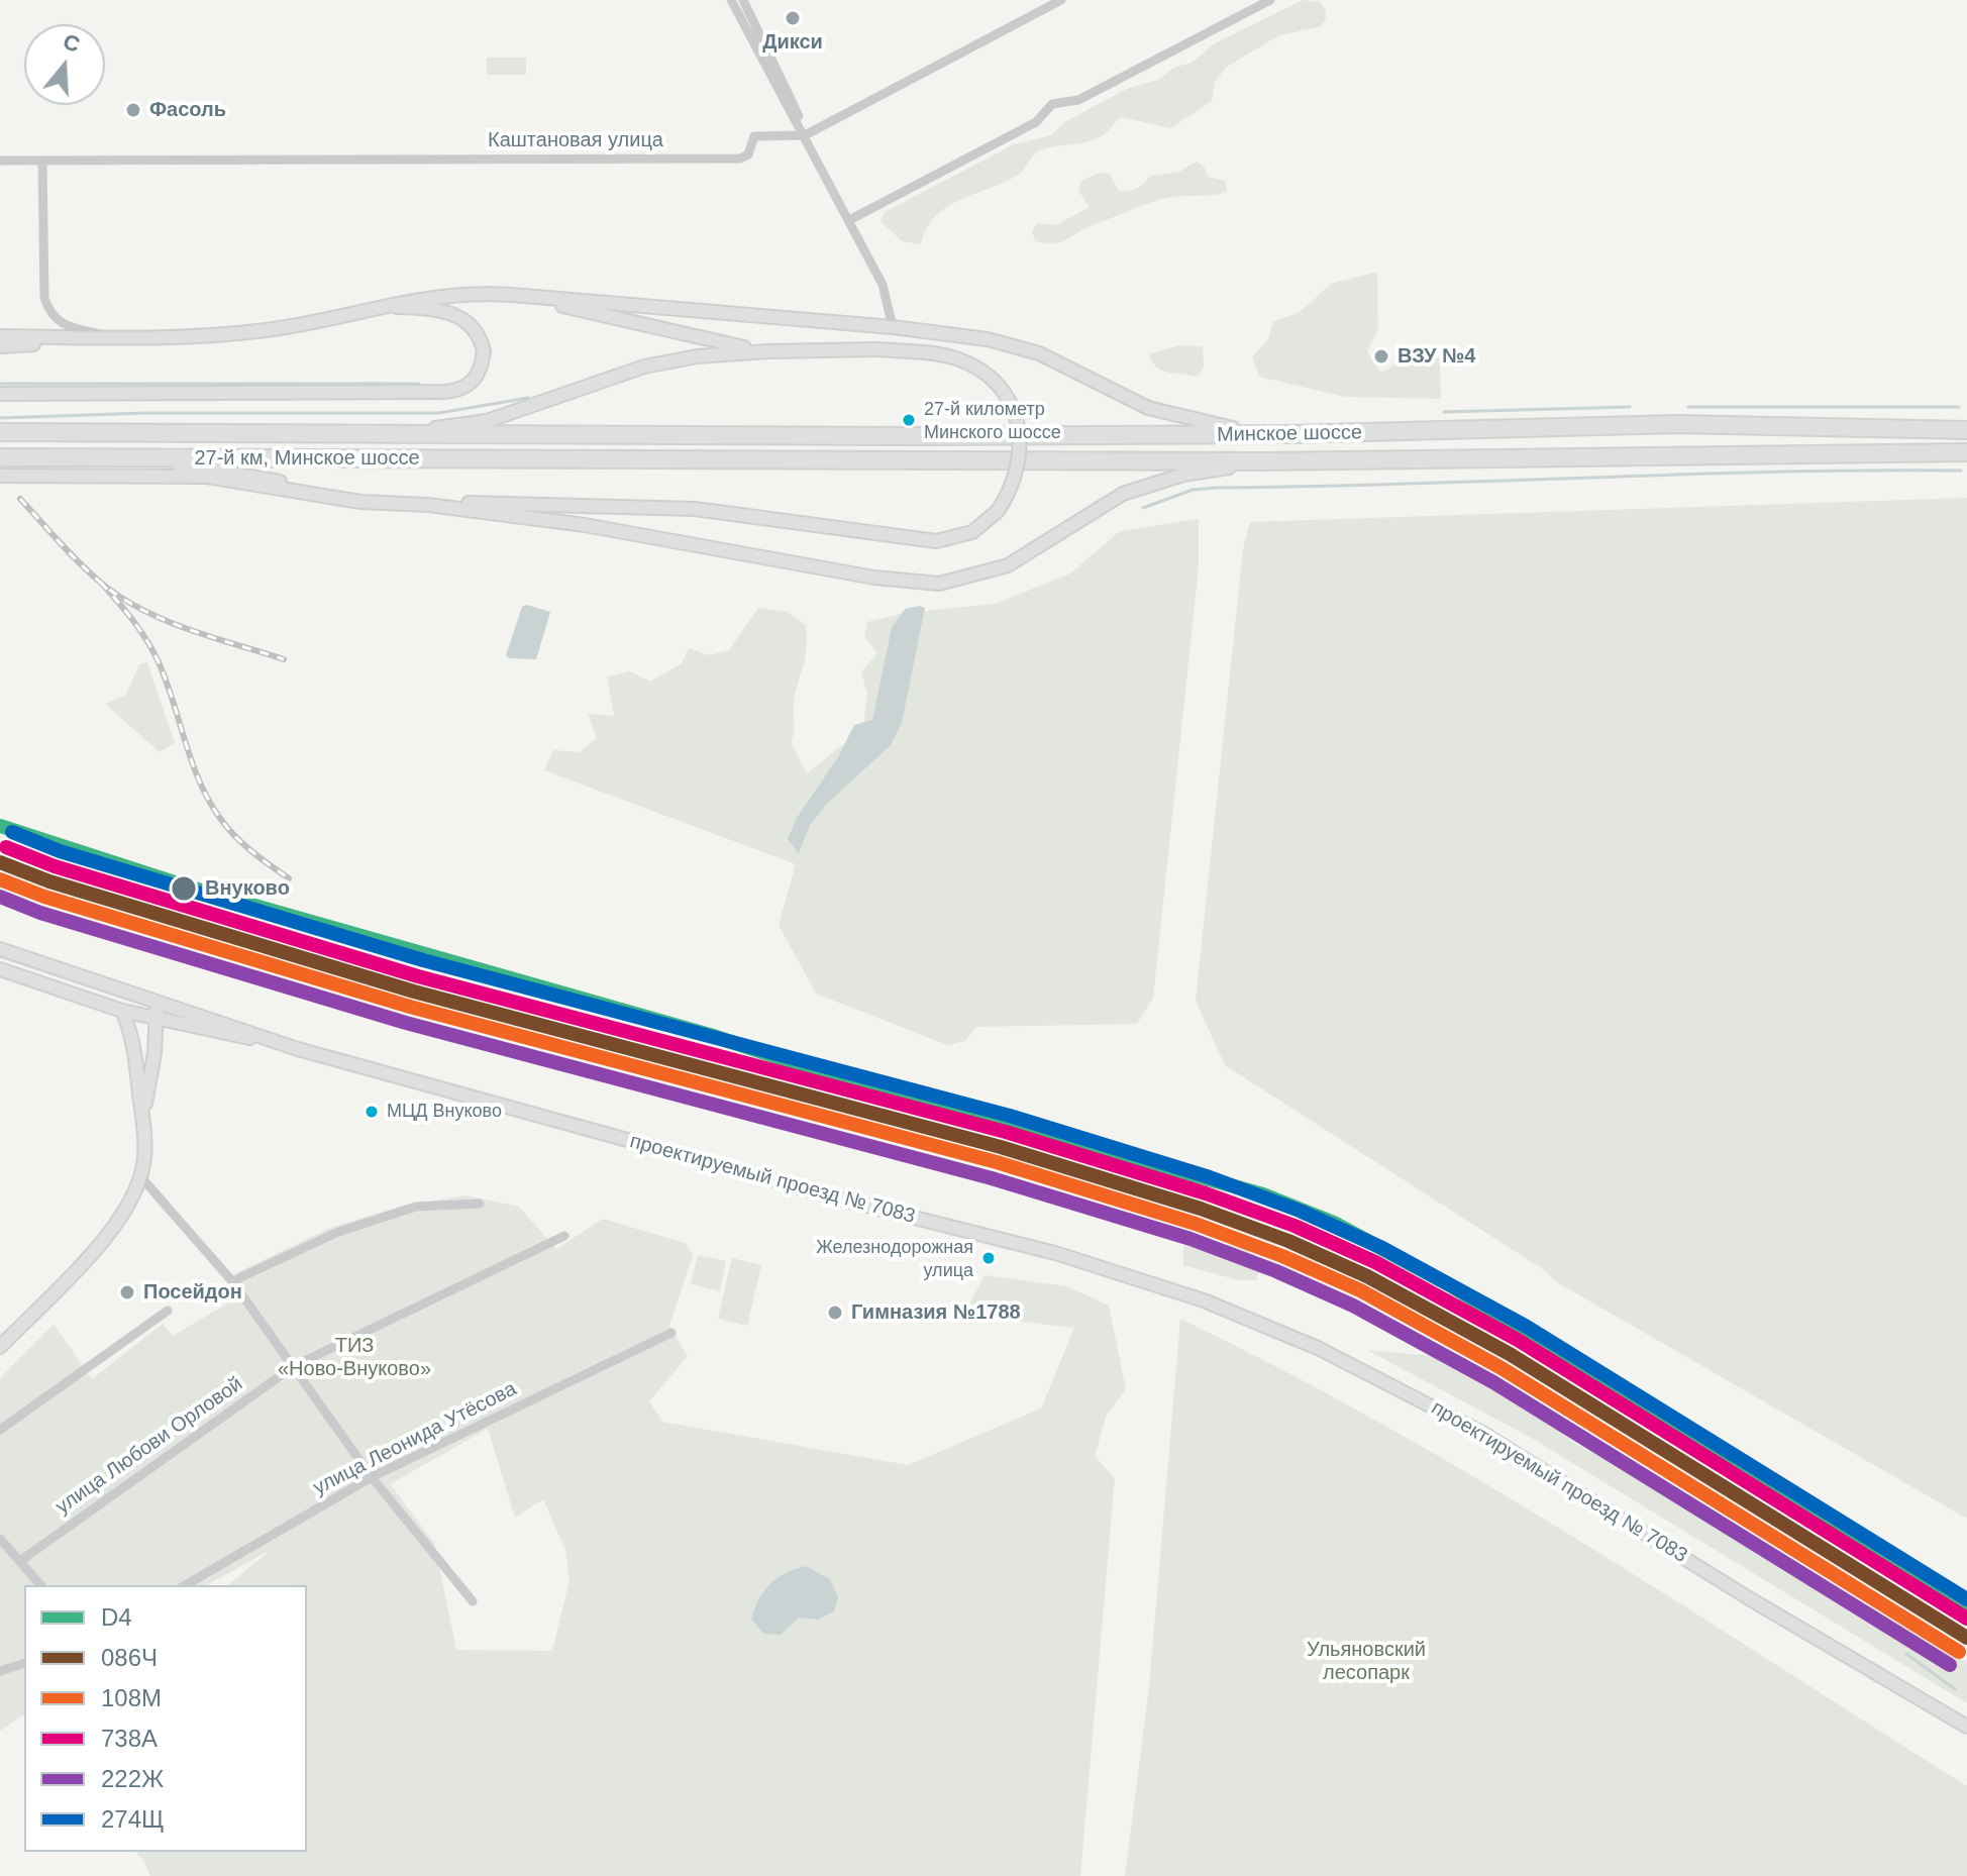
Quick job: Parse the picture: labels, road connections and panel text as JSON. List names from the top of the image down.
{
  "streets": {
    "highway": ["Минское шоссе", "27-й км, Минское шоссе"],
    "main road": ["проектируемый проезд № 7083"],
    "street": ["Каштановая улица", "улица Леонида Утёсова", "улица Любови Орловой"]
  },
  "crossings": [
    ["Минское шоссе", "27-й км, Минское шоссе"]
  ],
  "parks": ["ТИЗ «Ново-Внуково»", "Ульяновский лесопарк"],
  "places": [
    "Дикси",
    "Фасоль",
    "ВЗУ №4",
    "27-й километр Минского шоссе",
    "Внуково",
    "МЦД Внуково",
    "Железнодорожная улица",
    "Посейдон",
    "Гимназия №1788"
  ],
  "lines": [
    "transit line D4",
    "transit line 274Щ",
    "transit line 738А",
    "transit line 086Ч",
    "transit line 108М",
    "transit line 222Ж"
  ],
  "legend": [
    "D4",
    "086Ч",
    "108М",
    "738А",
    "222Ж",
    "274Щ"
  ],
  "north": "top"
}
